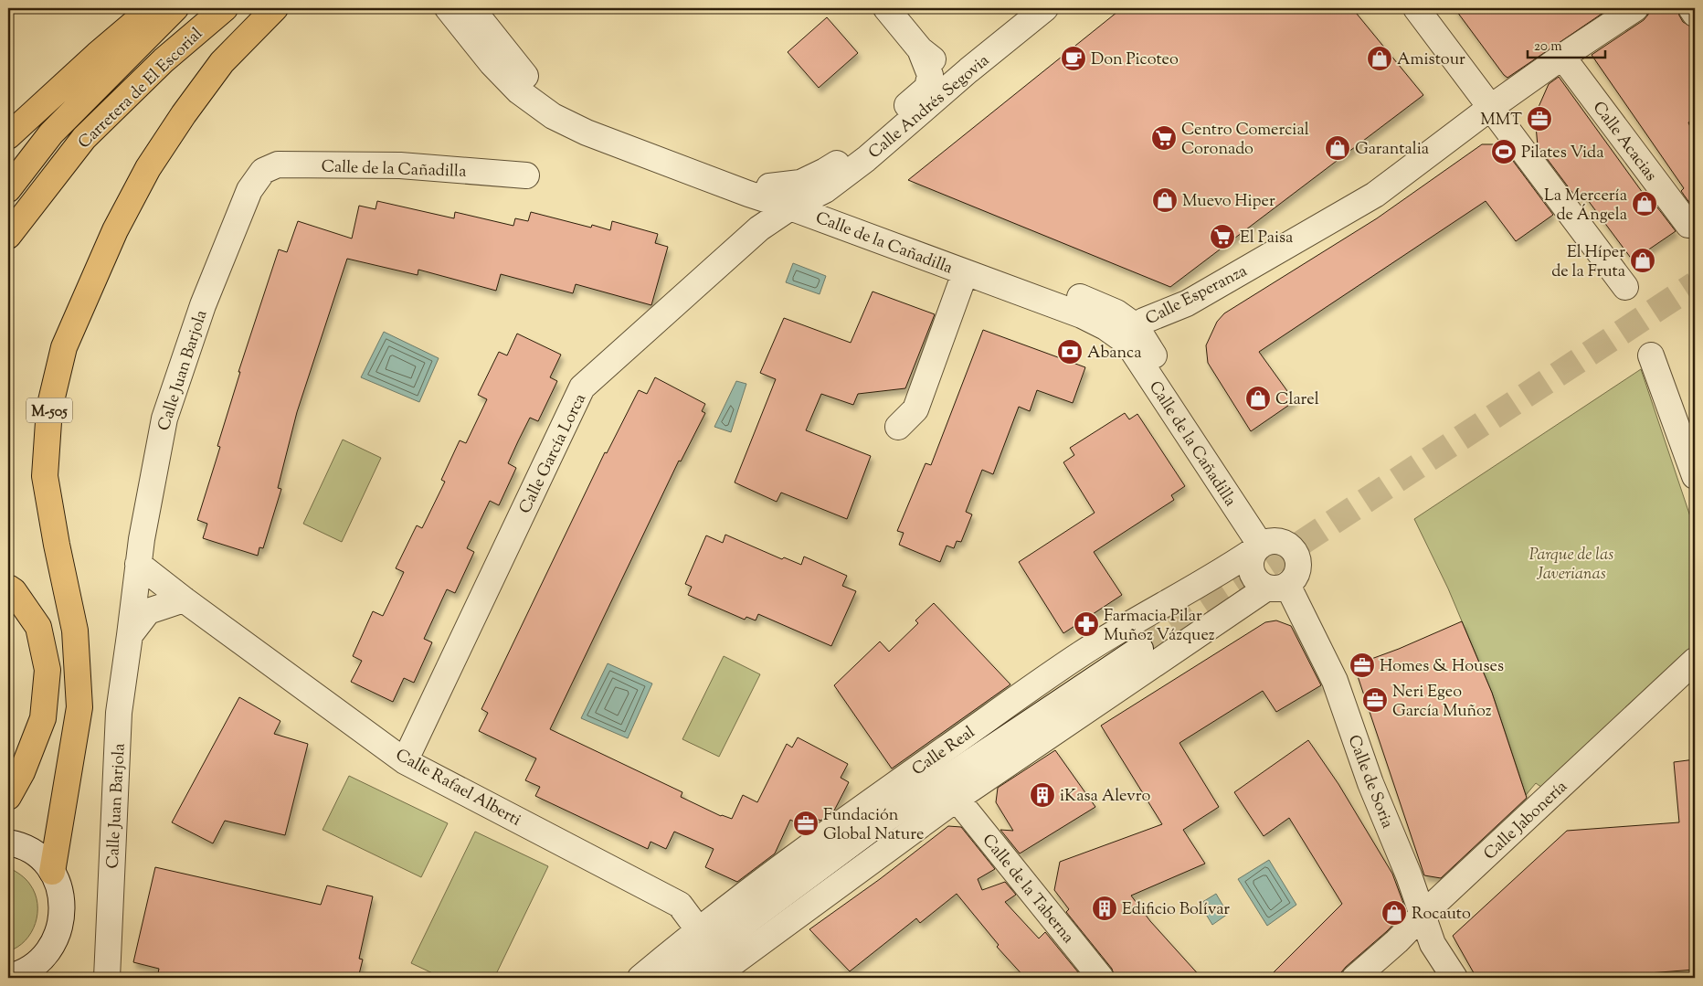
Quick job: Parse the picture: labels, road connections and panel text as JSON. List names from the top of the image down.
{
  "streets": {
    "highway": ["Carretera de El Escorial", "M-505"],
    "street": [
      "Calle Andrés Segovia",
      "Calle Acacias",
      "Calle de la Cañadilla",
      "Calle Esperanza",
      "Calle Juan Barjola",
      "Calle García Lorca",
      "Calle Real",
      "Calle de Soria",
      "Calle Rafael Alberti",
      "Calle Jabonería",
      "Calle de la Taberna"
    ]
  },
  "crossings": [
    ["Calle Andrés Segovia", "Calle de la Cañadilla"],
    ["Calle Andrés Segovia", "Calle García Lorca"],
    ["Calle Acacias", "Calle Esperanza"],
    ["Calle de la Cañadilla", "Calle Esperanza"],
    ["Calle de la Cañadilla", "Calle Juan Barjola"],
    ["Calle de la Cañadilla", "Calle García Lorca"],
    ["Calle de la Cañadilla", "Calle Real"],
    ["Calle de la Cañadilla", "Calle de Soria"],
    ["Calle Juan Barjola", "Calle Rafael Alberti"],
    ["Calle García Lorca", "Calle Rafael Alberti"],
    ["Calle Real", "Calle de Soria"],
    ["Calle Real", "Calle Rafael Alberti"],
    ["Calle de Soria", "Calle Jabonería"]
  ],
  "parks": ["Parque de las Javerianas"],
  "places": {
    "cafe": ["Don Picoteo"],
    "shop": [
      "Amistour",
      "Garantalia",
      "Muevo Hiper",
      "La Mercería de Ángela",
      "El Híper de la Fruta",
      "Clarel",
      "Rocauto"
    ],
    "office": [
      "MMT",
      "Homes & Houses",
      "Neri Egeo García Muñoz",
      "Fundación Global Nature"
    ],
    "supermarket": ["Centro Comercial Coronado", "El Paisa"],
    "sports": ["Pilates Vida"],
    "bank": ["Abanca"],
    "pharmacy": ["Farmacia Pilar Muñoz Vázquez"],
    "building": ["iKasa Alevro", "Edificio Bolívar"]
  },
  "scale_bar": "20 m"
}
